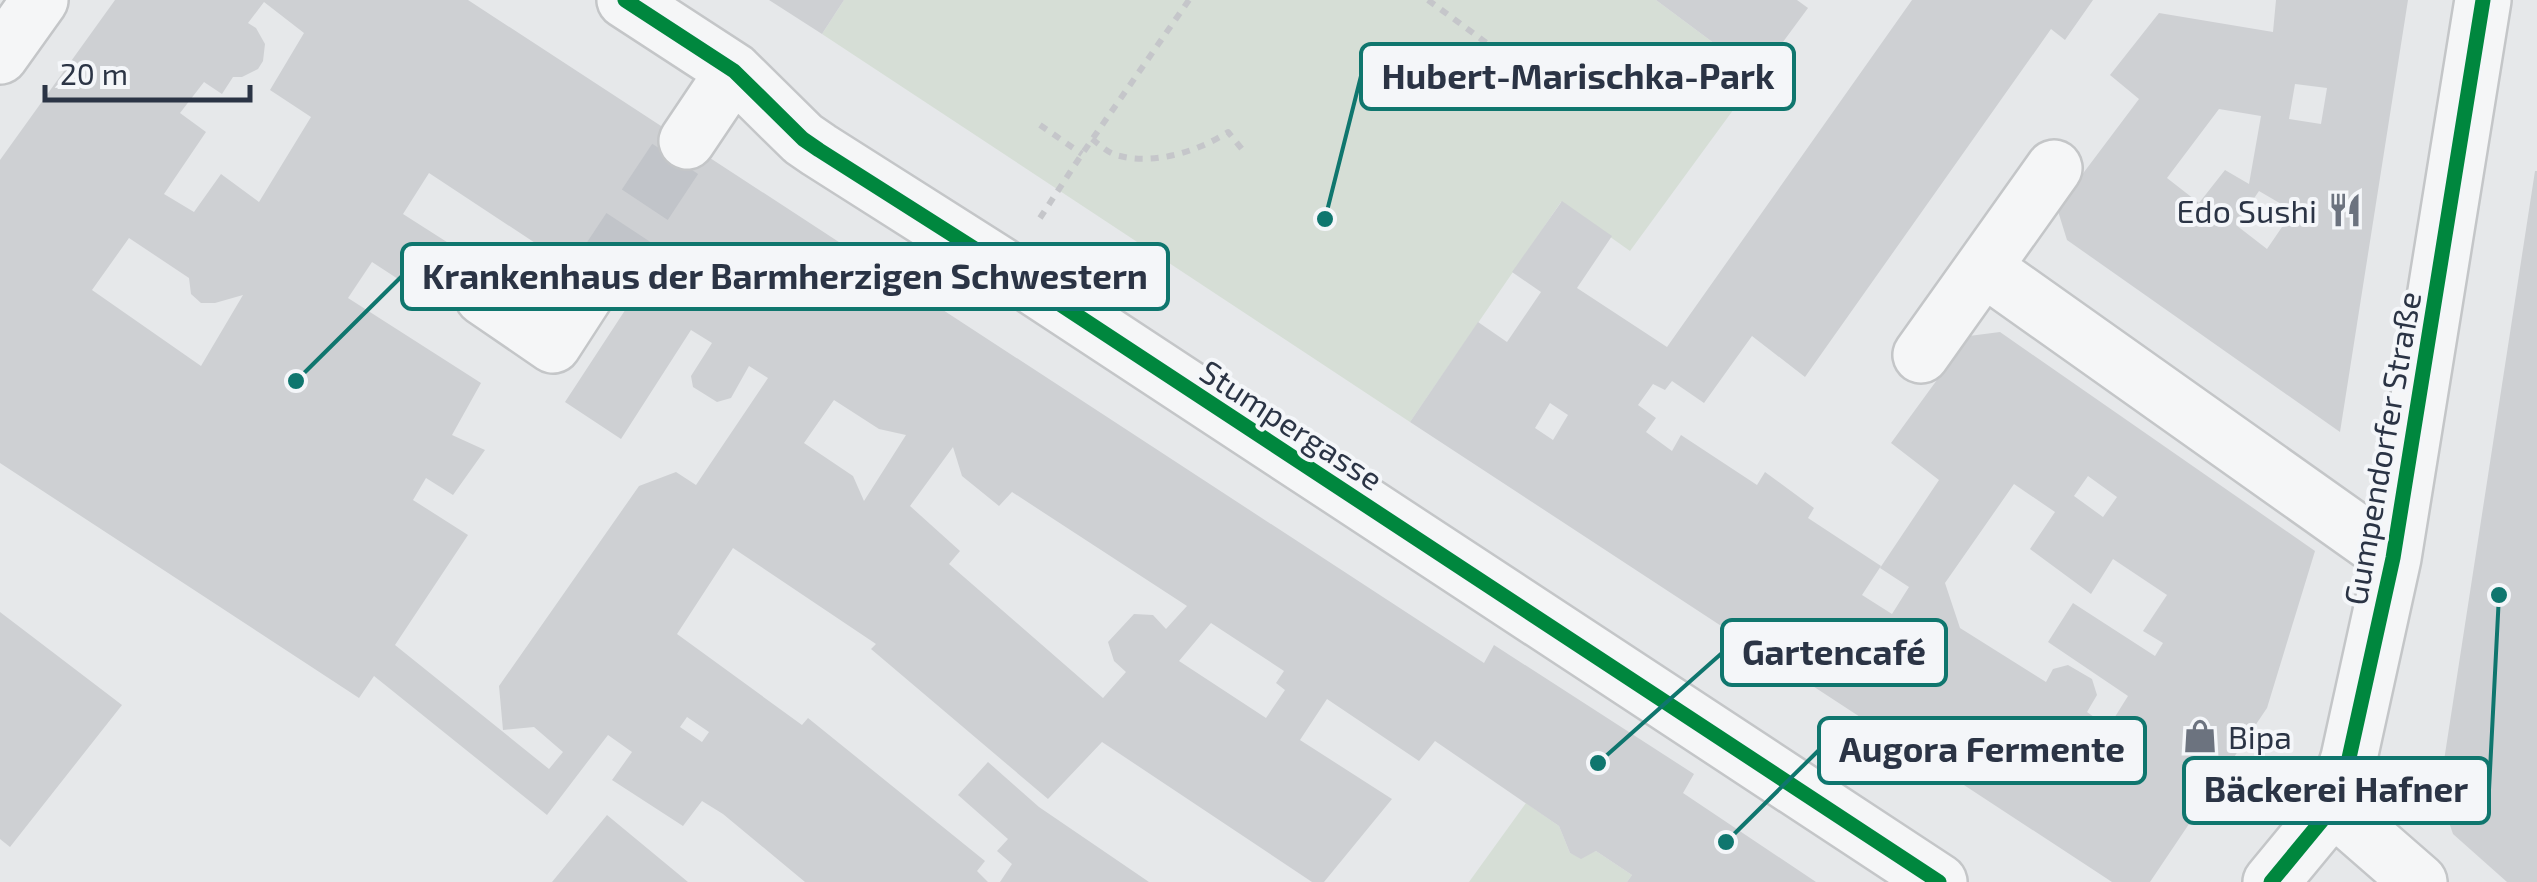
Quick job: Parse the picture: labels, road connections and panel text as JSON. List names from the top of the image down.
{
  "streets": {
    "street": ["Stumpergasse", "Gumpendorfer Straße"]
  },
  "places": {
    "restaurant": ["Edo Sushi"],
    "other": [
      "Hubert-Marischka-Park",
      "Krankenhaus der Barmherzigen Schwestern",
      "Bäckerei Hafner",
      "Gartencafé",
      "Augora Fermente"
    ],
    "shop": ["Bipa"]
  },
  "scale_bar": "20 m"
}
